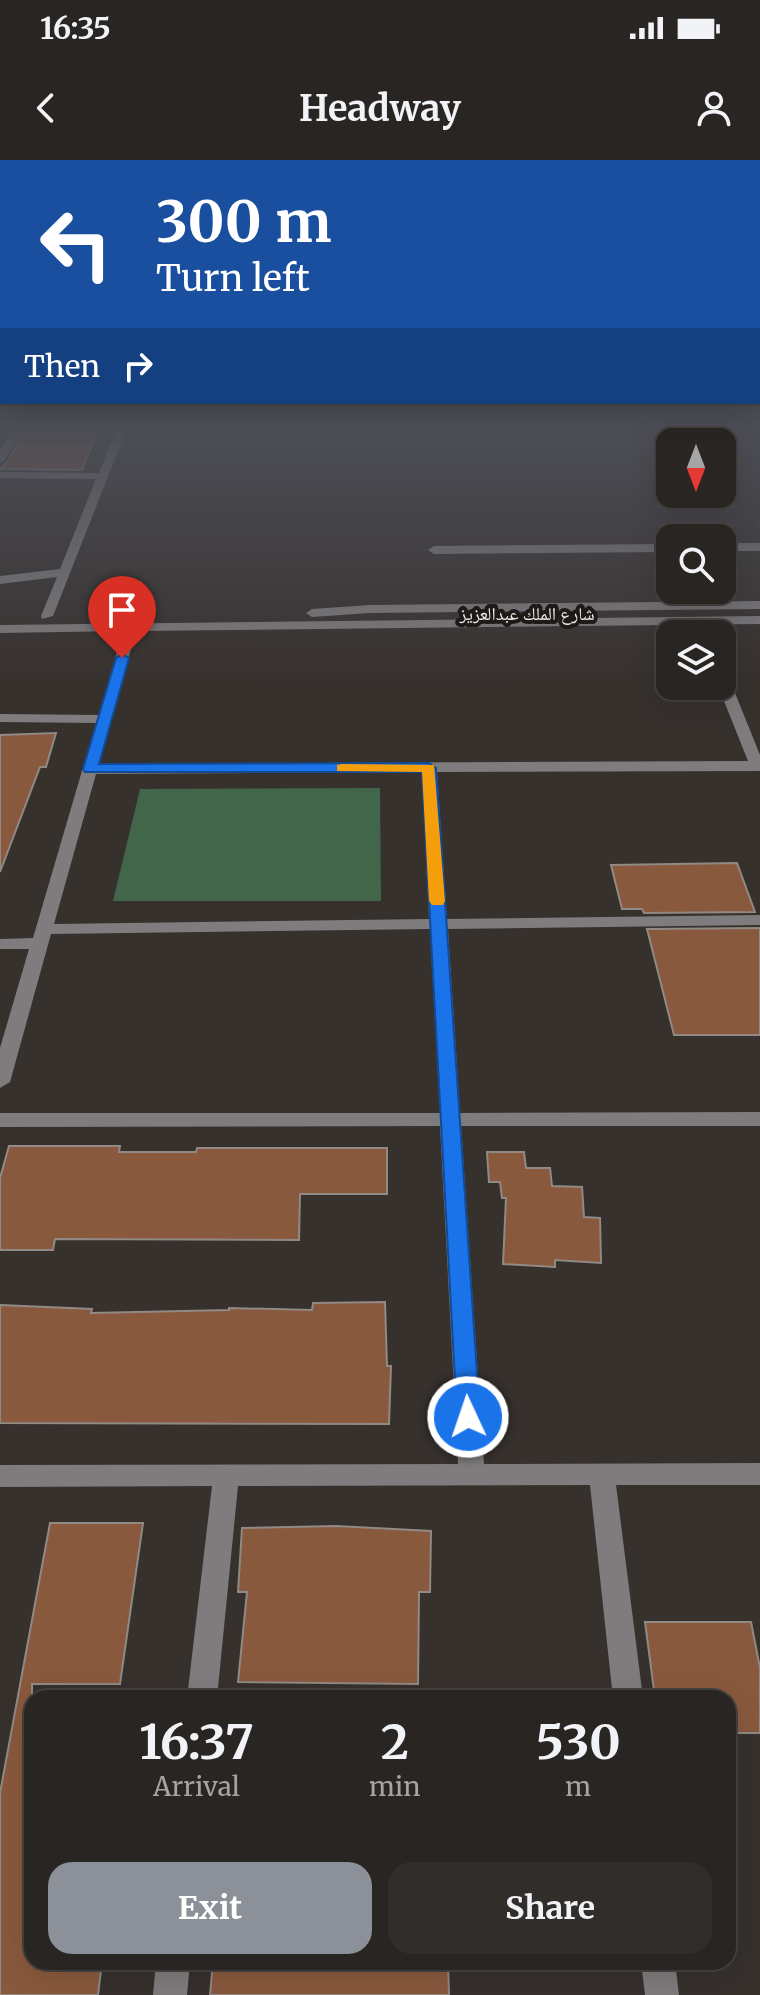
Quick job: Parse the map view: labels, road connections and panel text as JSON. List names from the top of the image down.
{
  "streets": {
    "street": ["شارع الملك عبدالعزيز"]
  },
  "north": "bottom",
  "page": {
    "status": "16:35",
    "header": "Headway",
    "turn": ["300 m", "Turn left"],
    "then": "Then",
    "eta": [
      "16:37",
      "Arrival",
      "2",
      "min",
      "530",
      "m"
    ],
    "buttons": ["Exit", "Share"]
  }
}
